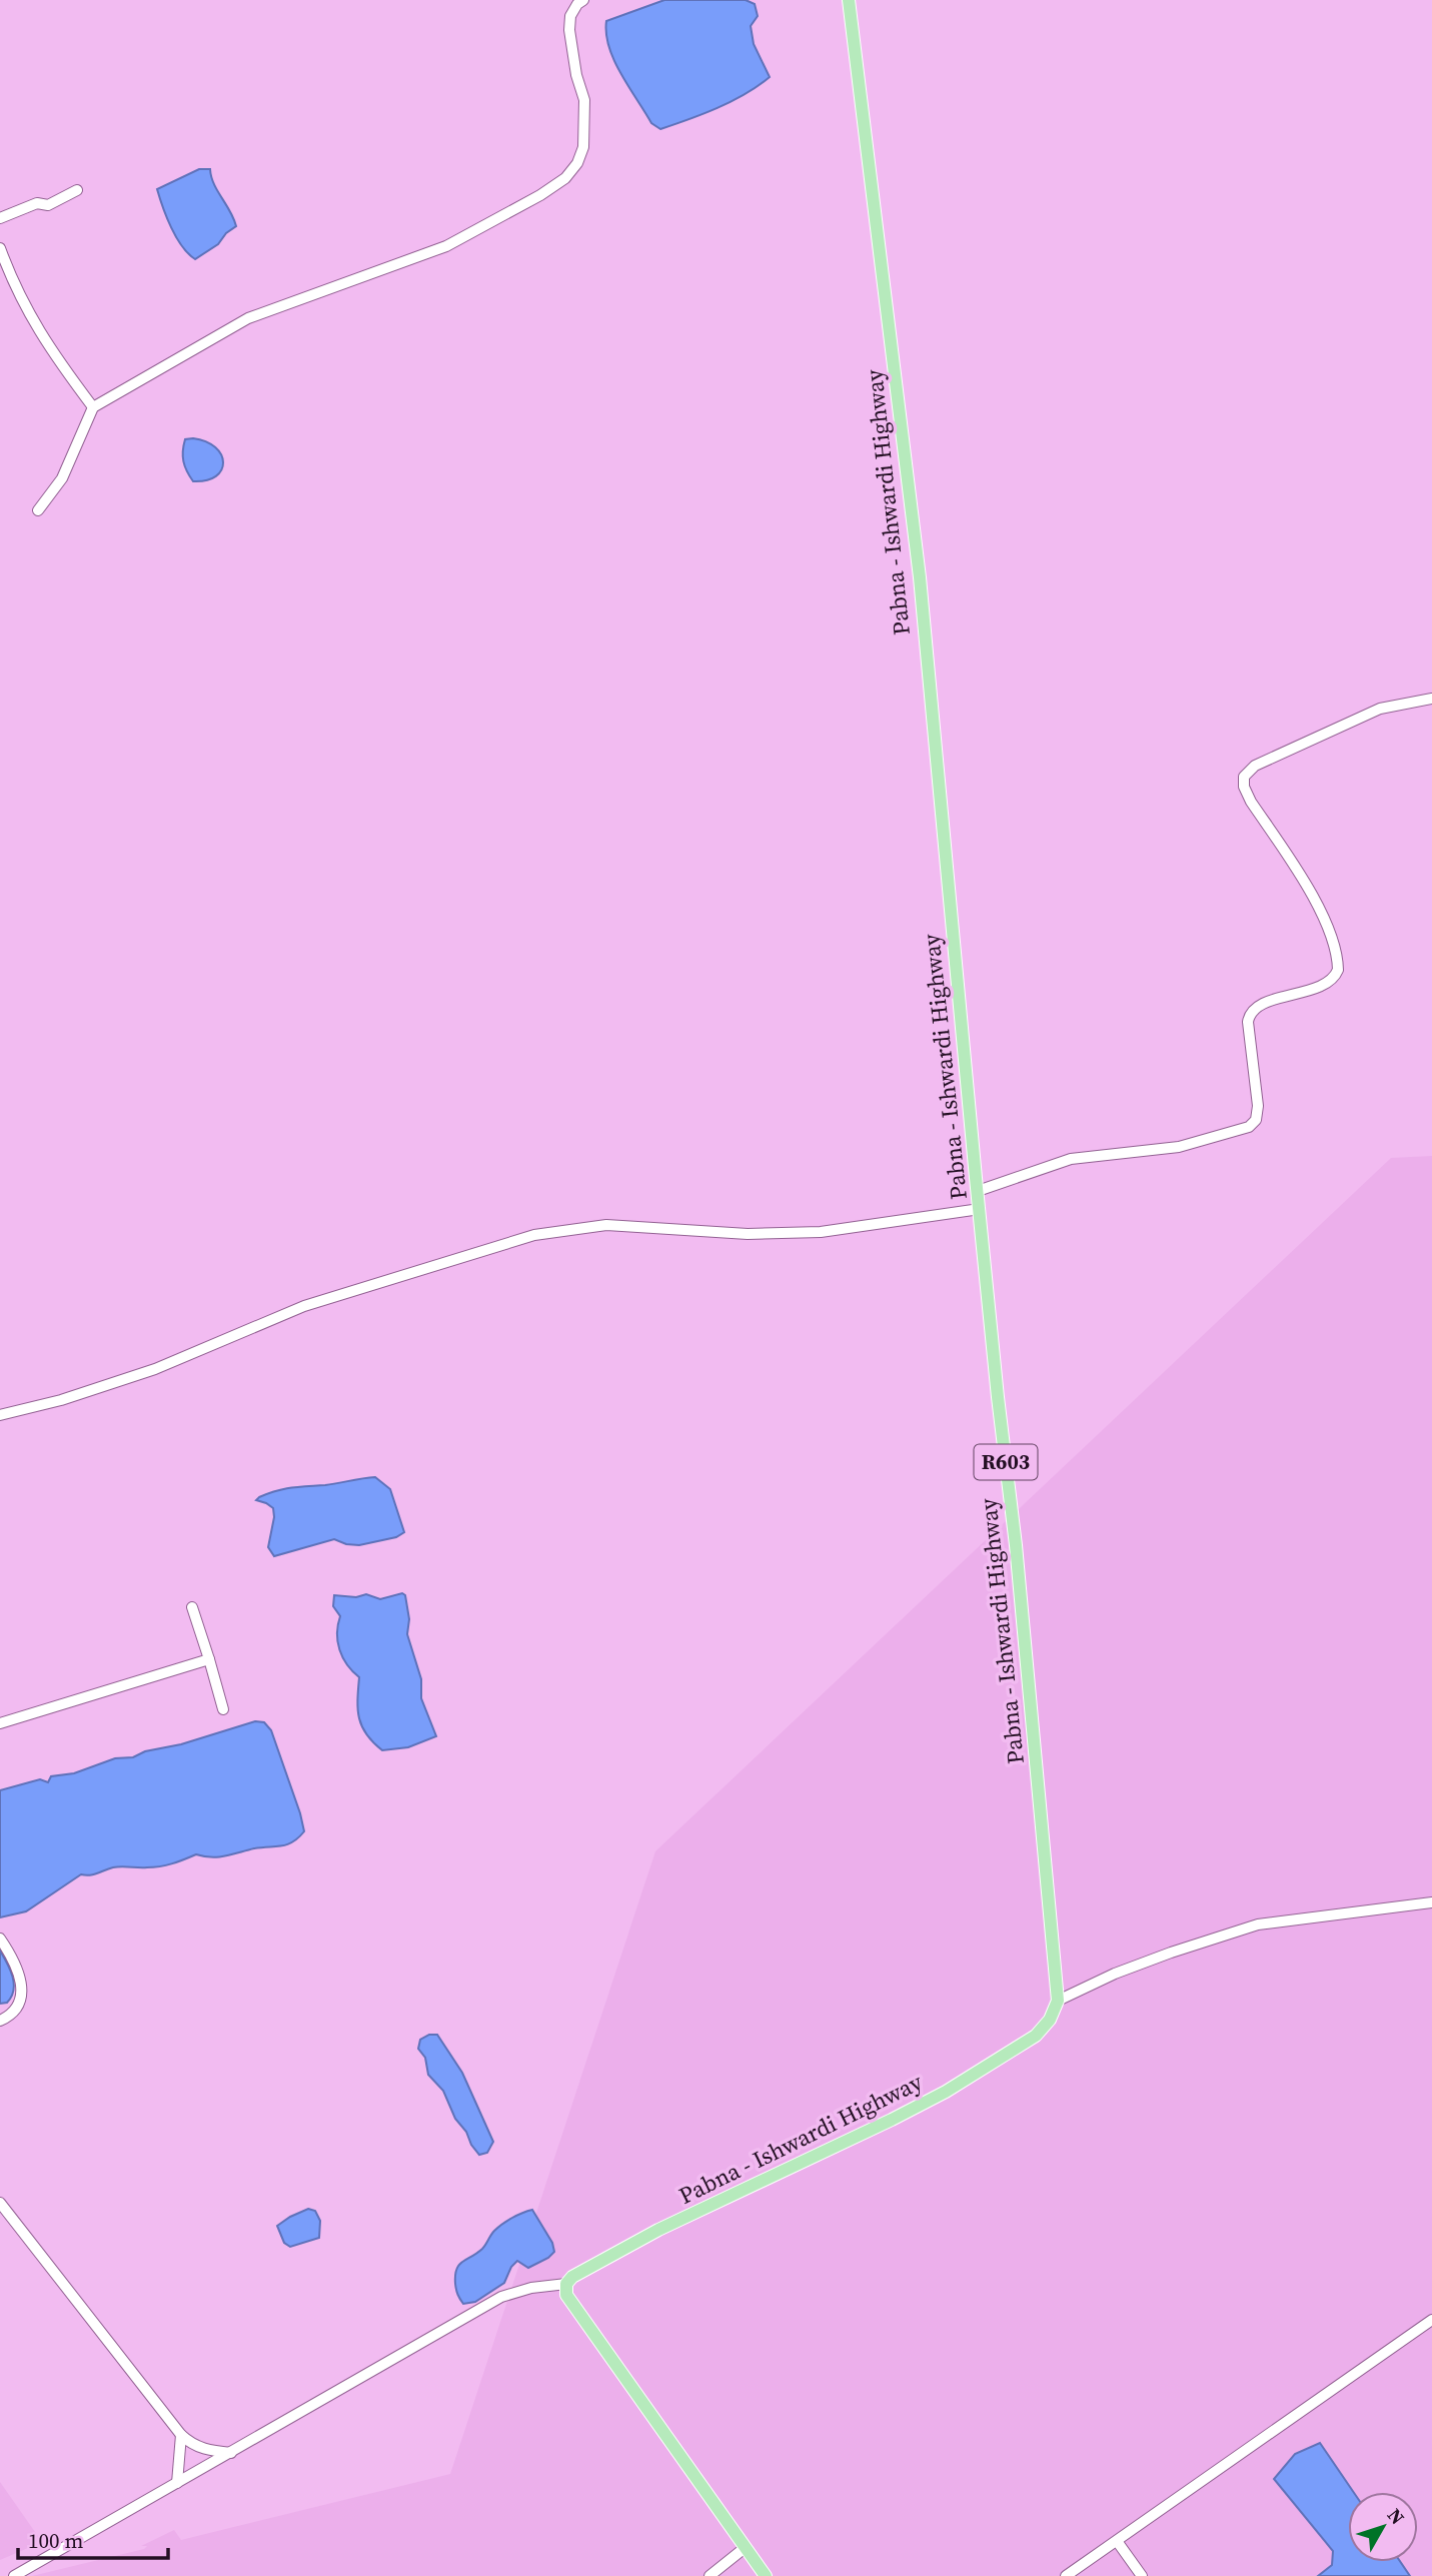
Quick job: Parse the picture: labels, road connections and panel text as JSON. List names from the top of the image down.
{
  "streets": {
    "main road": ["Pabna - Ishwardi Highway", "R603"]
  },
  "scale_bar": "100 m",
  "north": "top right"
}
